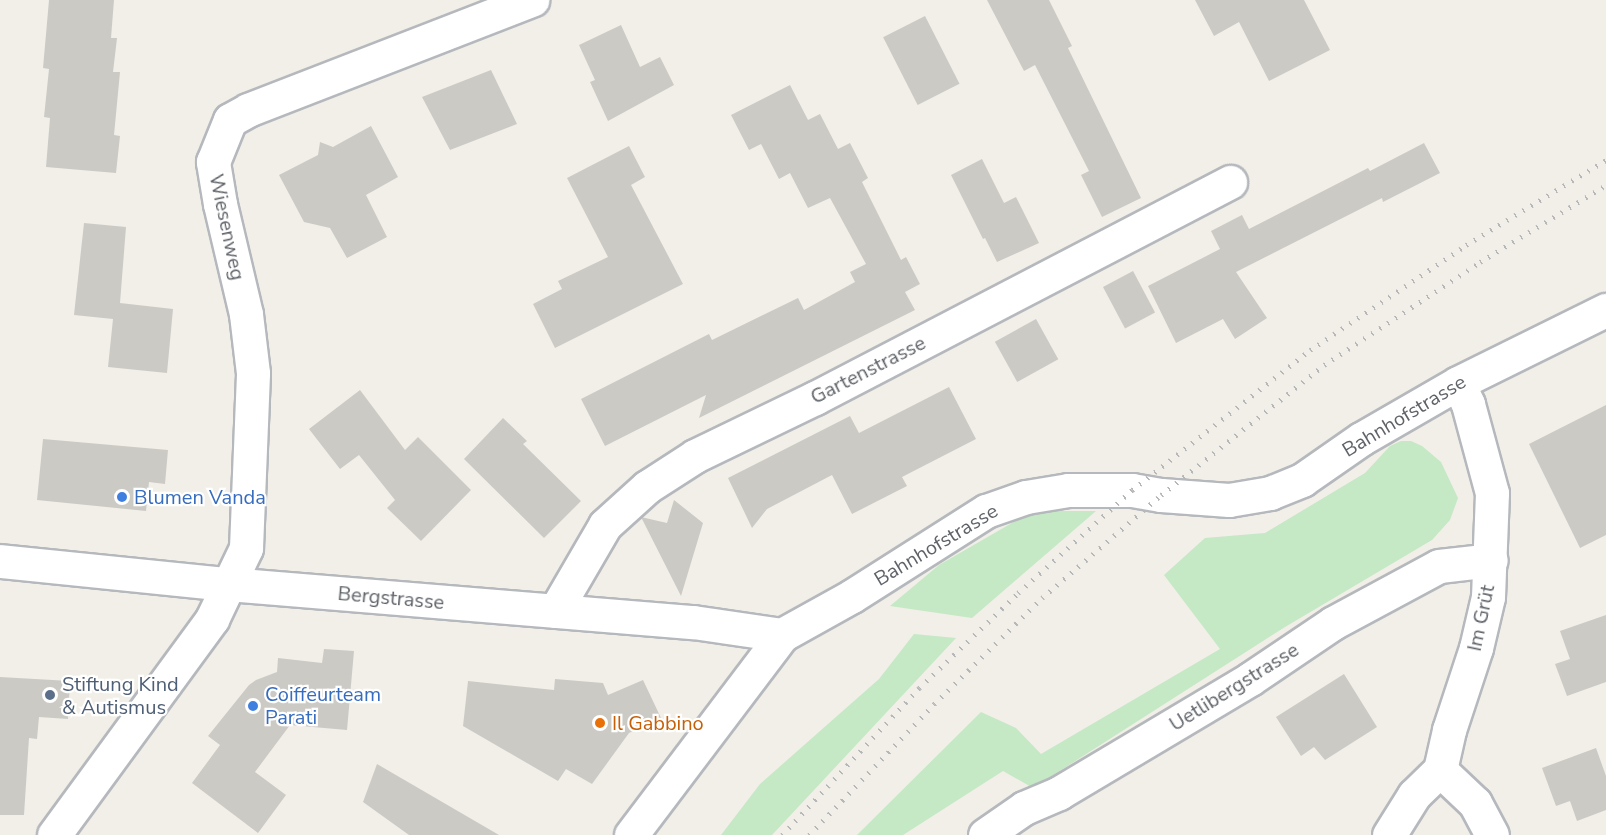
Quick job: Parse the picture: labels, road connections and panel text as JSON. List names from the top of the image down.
{
  "streets": {
    "street": [
      "Wiesenweg",
      "Gartenstrasse",
      "Bahnhofstrasse",
      "Bergstrasse",
      "Im Grüt",
      "Uetlibergstrasse"
    ]
  },
  "crossings": [
    ["Wiesenweg", "Bergstrasse"],
    ["Gartenstrasse", "Bergstrasse"],
    ["Bahnhofstrasse", "Bergstrasse"],
    ["Bahnhofstrasse", "Im Grüt"],
    ["Im Grüt", "Uetlibergstrasse"]
  ],
  "places": [
    "Blumen Vanda",
    "Stiftung Kind & Autismus",
    "Coiffeurteam Parati",
    "Il Gabbino"
  ]
}
